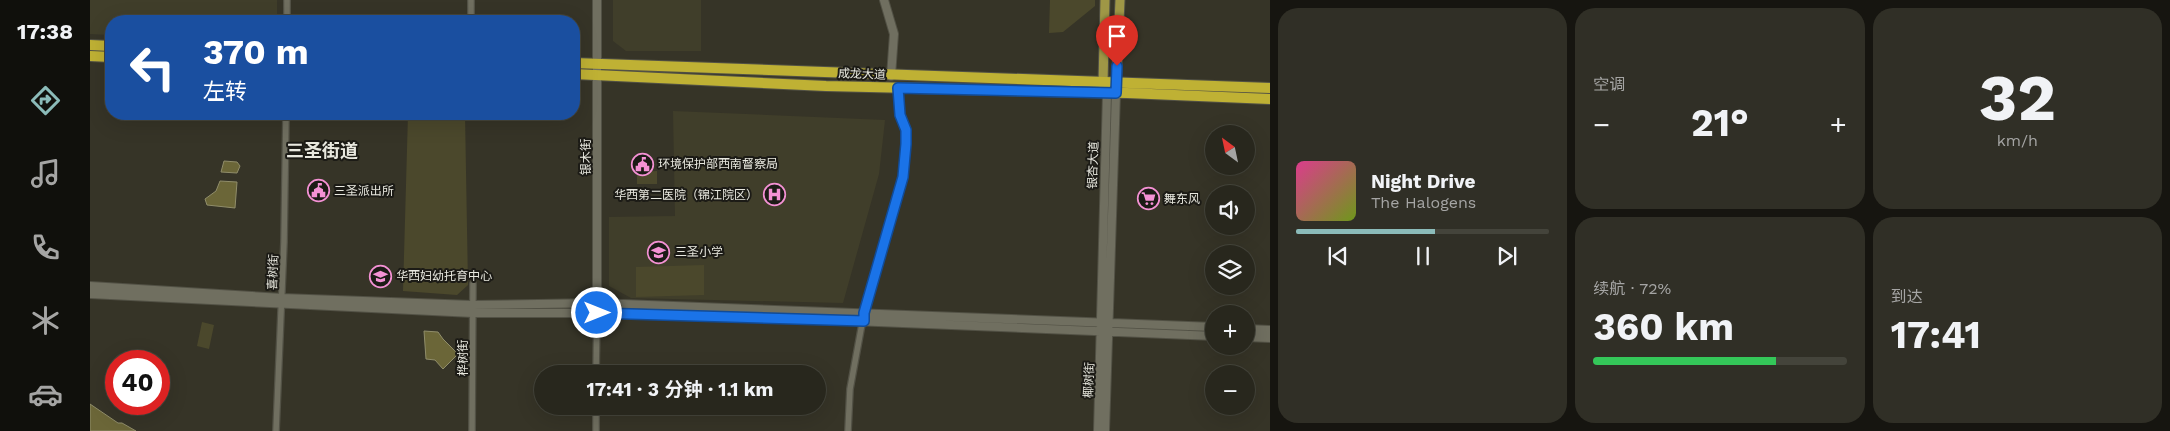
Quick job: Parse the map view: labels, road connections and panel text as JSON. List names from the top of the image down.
{
  "streets": {
    "highway": ["成龙大道"],
    "main road": ["银杏大道"],
    "street": [
      "银木街",
      "喜树街",
      "桦树街",
      "椰树街"
    ]
  },
  "crossings": [
    ["成龙大道", "银木街"],
    ["成龙大道", "银杏大道"],
    ["银杏大道", "椰树街"]
  ],
  "districts": ["三圣街道"],
  "places": {
    "public building": ["环境保护部西南督察局", "三圣派出所"],
    "hospital": ["华西第二医院（锦江院区）"],
    "supermarket": ["舞东风"],
    "school or university": ["三圣小学", "华西妇幼托育中心"]
  },
  "north": "top left",
  "page": {
    "tabs": "17:38",
    "tile": [
      "空调",
      ["32", "km/h"],
      ["续航 · 72%", "360 km"],
      ["到达", "17:41"]
    ],
    "turn": ["370 m", "左转"],
    "heat": ["−", "21°", "+"],
    "map_buttons": ["+", "−"],
    "song": ["Night Drive", "The Halogens"],
    "limit": "40",
    "trip": "17:41 · 3 分钟 · 1.1 km"
  }
}
